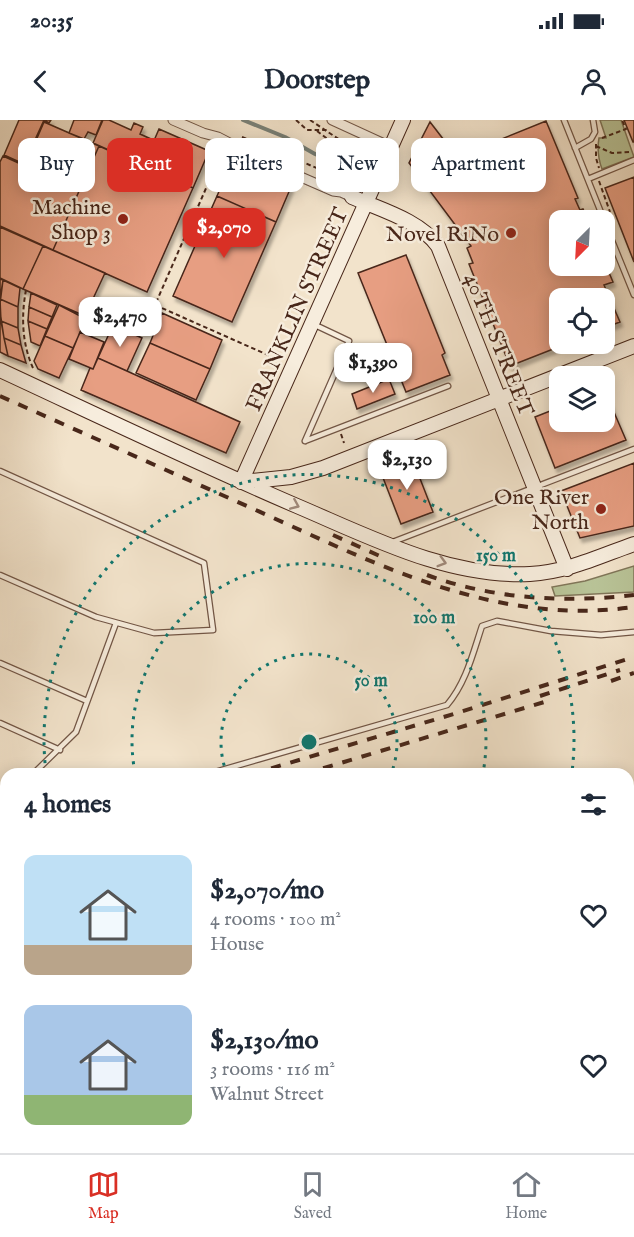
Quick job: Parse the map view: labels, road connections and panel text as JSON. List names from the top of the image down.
{
  "streets": {
    "street": ["FRANKLIN STREET", "40TH STREET"]
  },
  "crossings": [
    ["FRANKLIN STREET", "40TH STREET"]
  ],
  "places": ["Machine Shop 3", "Novel RiNo", "One River North"],
  "north": "bottom left",
  "page": {
    "status": "20:35",
    "header": "Doorstep",
    "chip": [
      "Buy",
      "Rent",
      "Filters",
      "New",
      "Apartment"
    ],
    "price": [
      "$2,070",
      "$2,470",
      "$1,390",
      "$2,130"
    ],
    "heading": "4 homes",
    "list": [
      {
        "name": "$2,070/mo",
        "note": "4 rooms · 100 m² · House"
      },
      {
        "name": "$2,130/mo",
        "note": "3 rooms · 116 m² · Walnut Street"
      }
    ],
    "tabs": ["Map", "Saved", "Home"]
  },
  "rings": ["150 m", "100 m", "50 m"]
}
